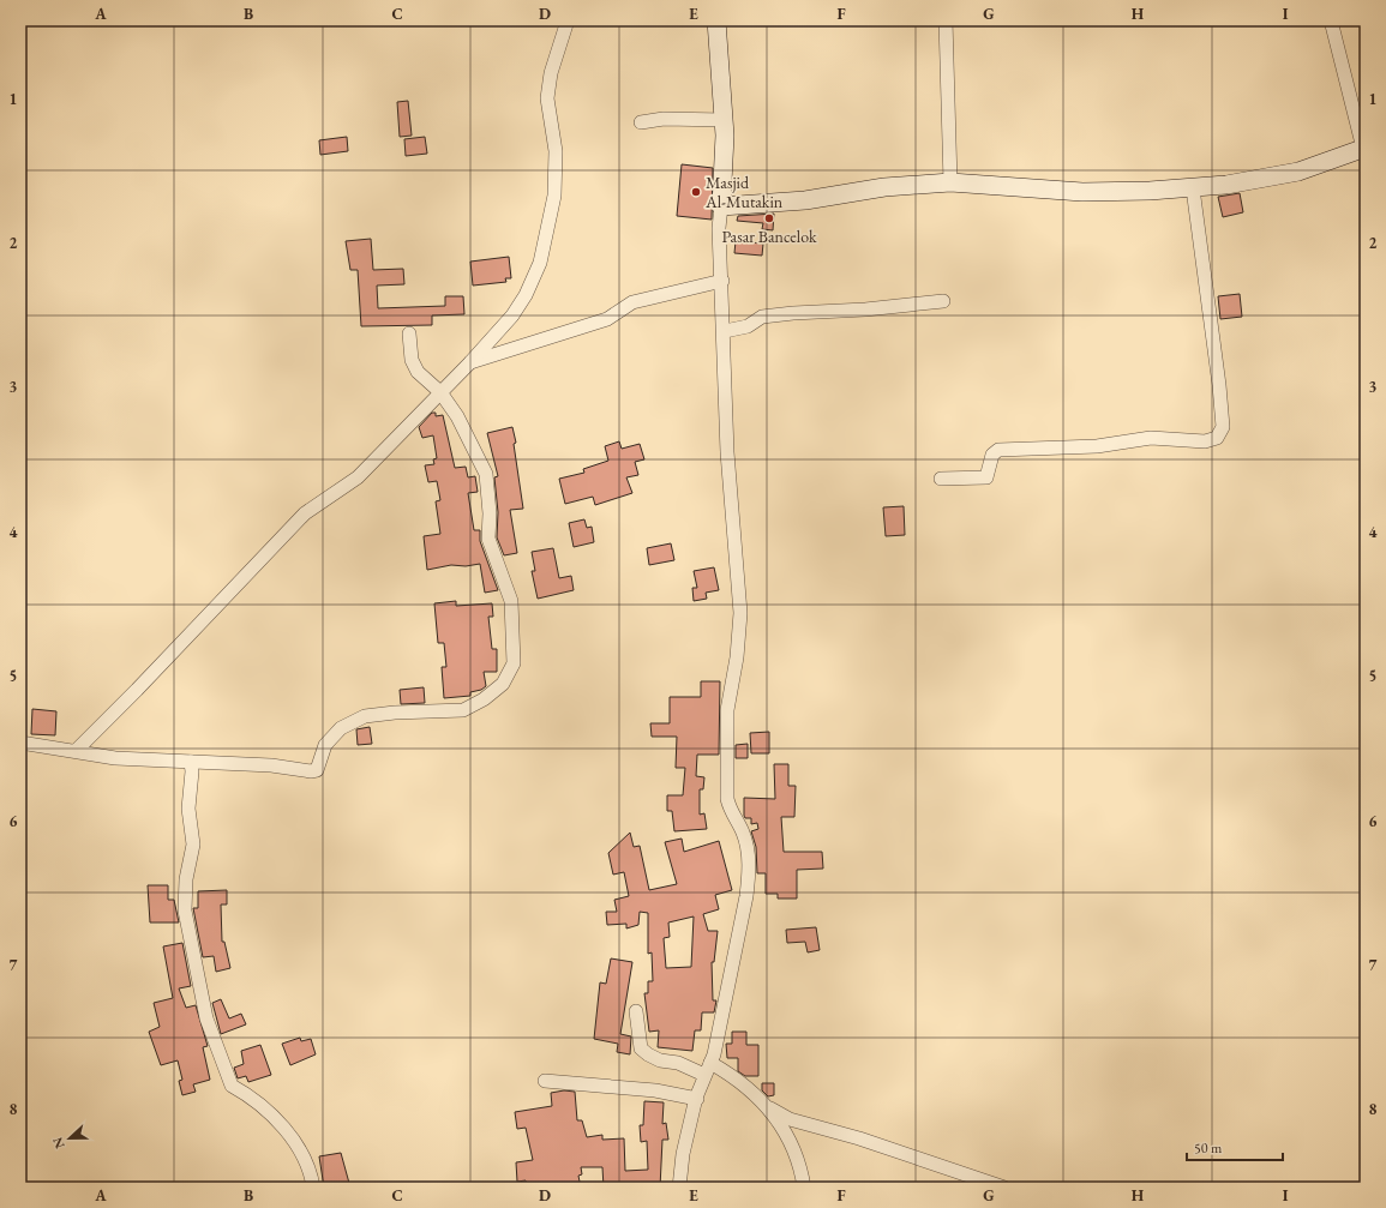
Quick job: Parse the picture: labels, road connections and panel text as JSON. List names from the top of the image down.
{
  "places": ["Masjid Al-Mutakin", "Pasar Bancelok"],
  "scale_bar": "50 m",
  "north": "left",
  "grid": {
    "columns": [
      "A",
      "B",
      "C",
      "D",
      "E",
      "F",
      "G",
      "H",
      "I"
    ],
    "rows": [
      "1",
      "2",
      "3",
      "4",
      "5",
      "6",
      "7",
      "8"
    ]
  }
}
